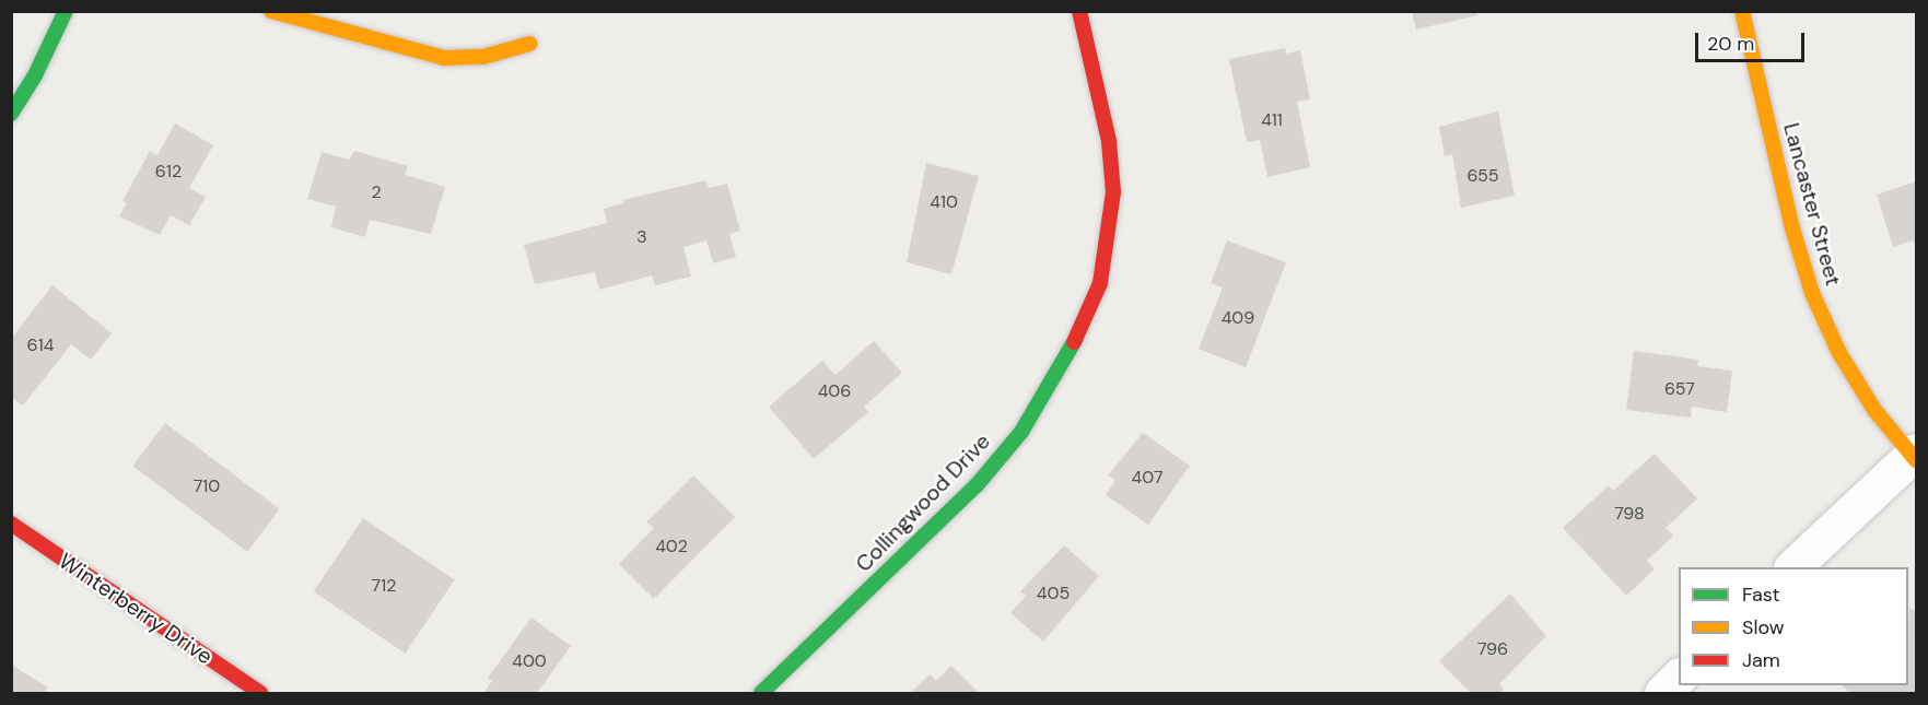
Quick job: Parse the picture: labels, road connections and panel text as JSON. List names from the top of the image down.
{
  "streets": {
    "street": ["Lancaster Street", "Collingwood Drive", "Winterberry Drive"]
  },
  "house_numbers": [
    "411",
    "612",
    "655",
    "2",
    "410",
    "3",
    "409",
    "614",
    "657",
    "406",
    "407",
    "710",
    "798",
    "402",
    "712",
    "405",
    "796",
    "400"
  ],
  "legend": ["Fast", "Slow", "Jam"],
  "scale_bar": "20 m"
}
